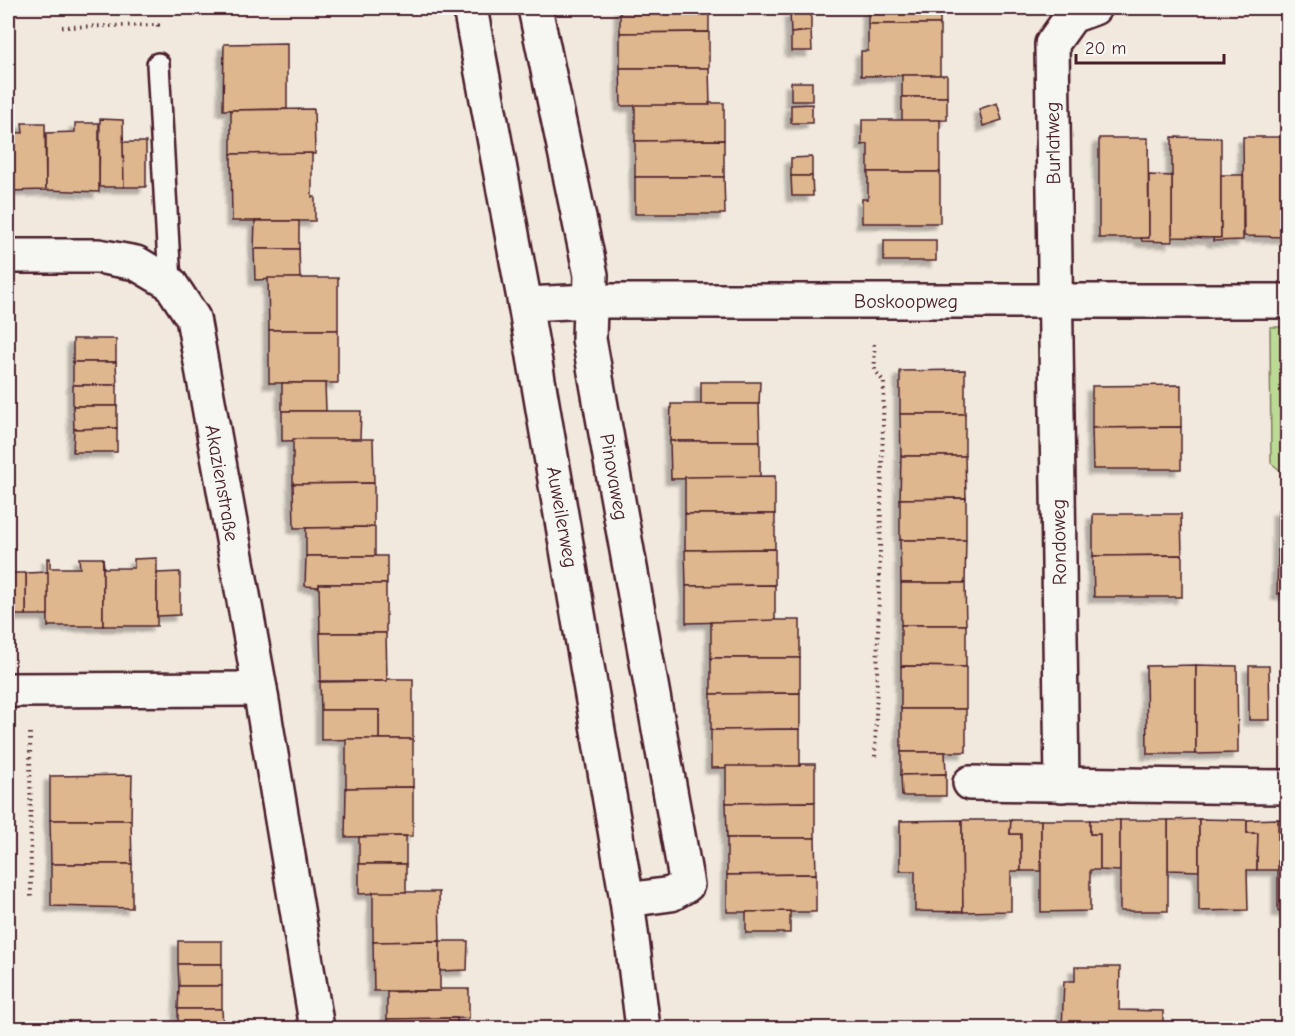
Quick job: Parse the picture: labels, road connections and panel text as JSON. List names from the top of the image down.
{
  "streets": {
    "street": [
      "Burlatweg",
      "Boskoopweg",
      "Pinovaweg",
      "Akazienstraße",
      "Auweilerweg",
      "Rondoweg"
    ]
  },
  "crossings": [
    ["Burlatweg", "Boskoopweg"],
    ["Burlatweg", "Rondoweg"],
    ["Boskoopweg", "Pinovaweg"],
    ["Boskoopweg", "Auweilerweg"],
    ["Boskoopweg", "Rondoweg"],
    ["Pinovaweg", "Auweilerweg"]
  ],
  "scale_bar": "20 m"
}
